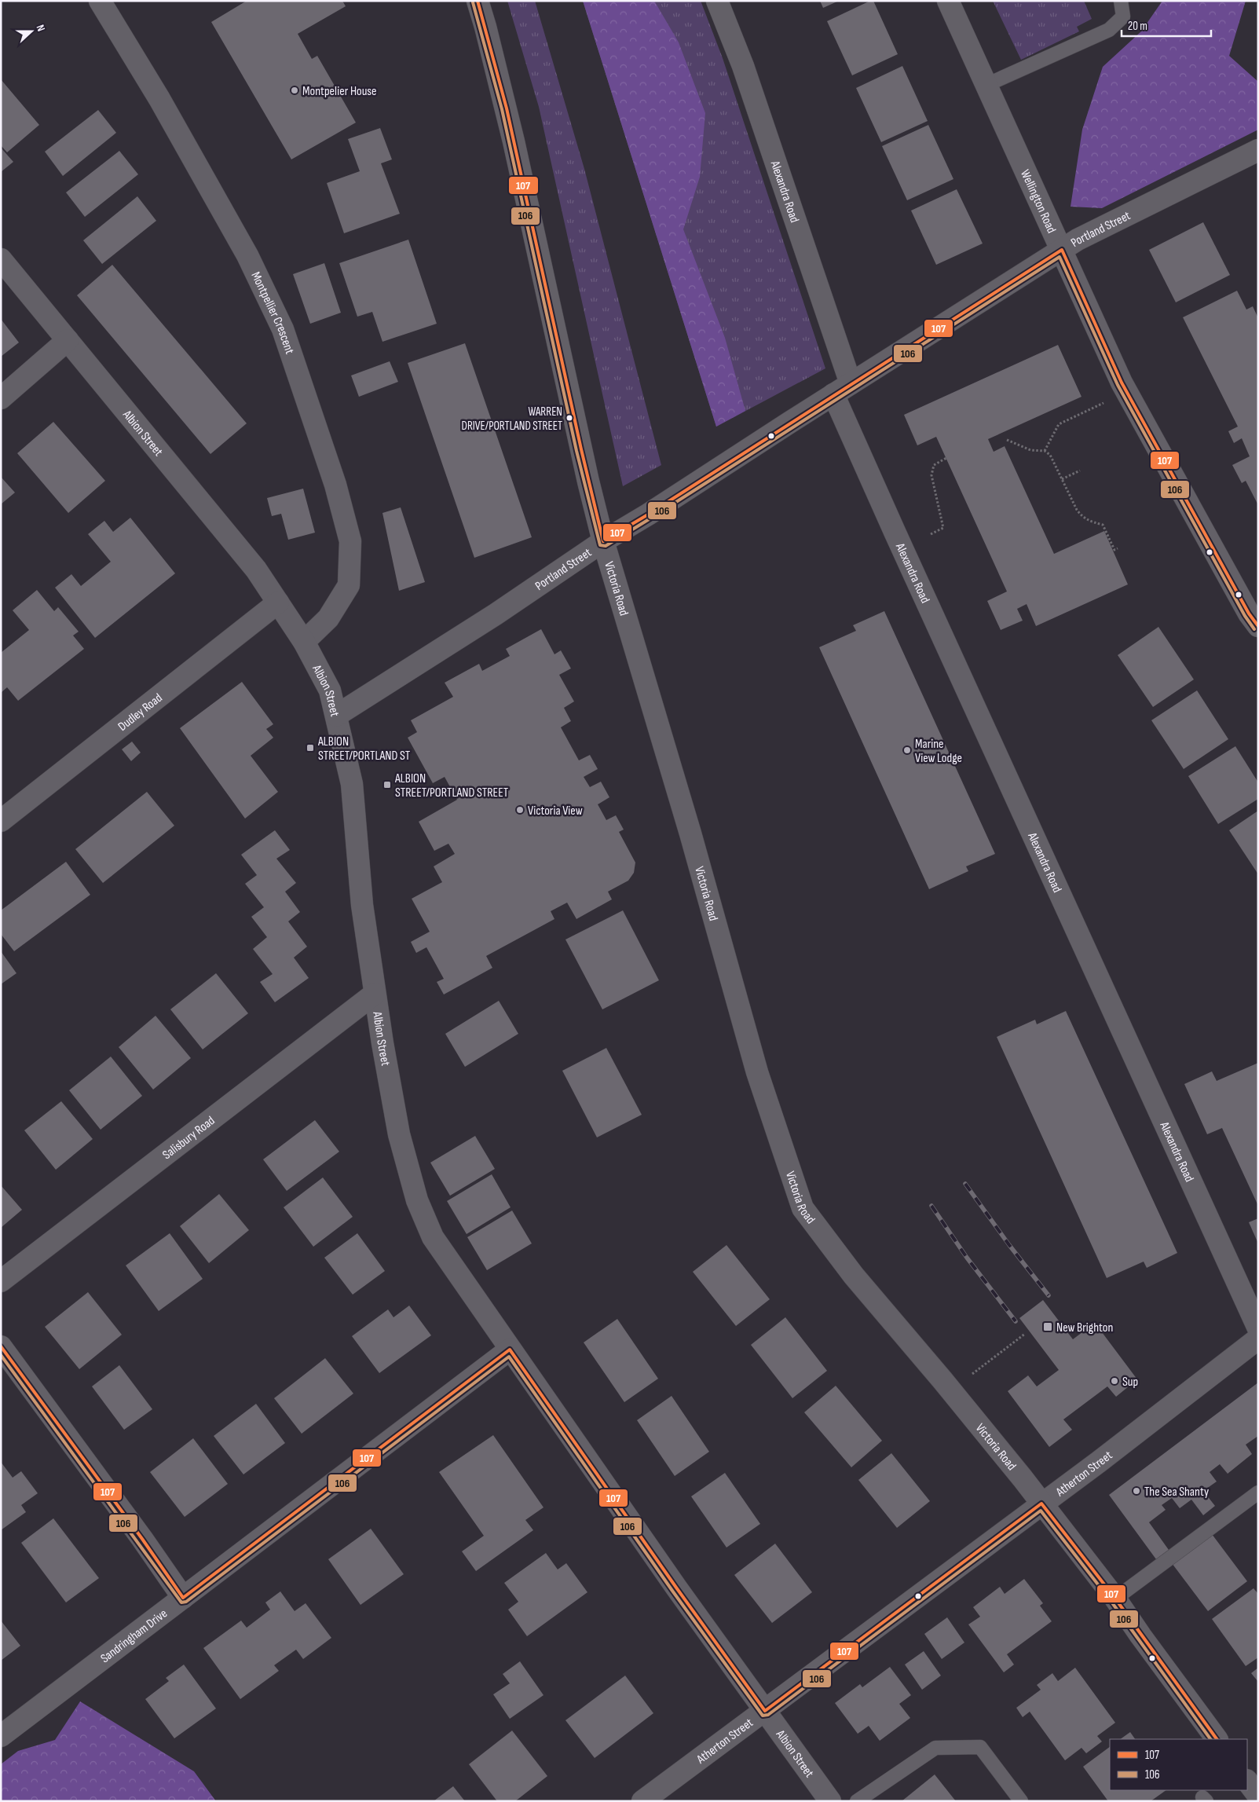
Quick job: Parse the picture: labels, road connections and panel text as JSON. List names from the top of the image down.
{
  "streets": {
    "street": [
      "Alexandra Road",
      "Wellington Road",
      "Portland Street",
      "Montpellier Crescent",
      "Albion Street",
      "Victoria Road",
      "Dudley Road",
      "Salisbury Road",
      "Atherton Street",
      "Sandringham Drive"
    ]
  },
  "crossings": [
    ["Alexandra Road", "Portland Street"],
    ["Wellington Road", "Portland Street"],
    ["Portland Street", "Albion Street"],
    ["Portland Street", "Victoria Road"],
    ["Montpellier Crescent", "Albion Street"],
    ["Albion Street", "Dudley Road"],
    ["Albion Street", "Salisbury Road"],
    ["Albion Street", "Atherton Street"],
    ["Albion Street", "Sandringham Drive"],
    ["Victoria Road", "Atherton Street"]
  ],
  "places": {
    "other": [
      "Montpelier House",
      "WARREN DRIVE/PORTLAND STREET",
      "Marine View Lodge",
      "Victoria View",
      "Sup",
      "The Sea Shanty"
    ],
    "transit": ["ALBION STREET/PORTLAND ST", "ALBION STREET/PORTLAND STREET", "New Brighton"]
  },
  "lines": ["transit line 107", "transit line 106"],
  "legend": ["107", "106"],
  "scale_bar": "20 m",
  "north": "right"
}
